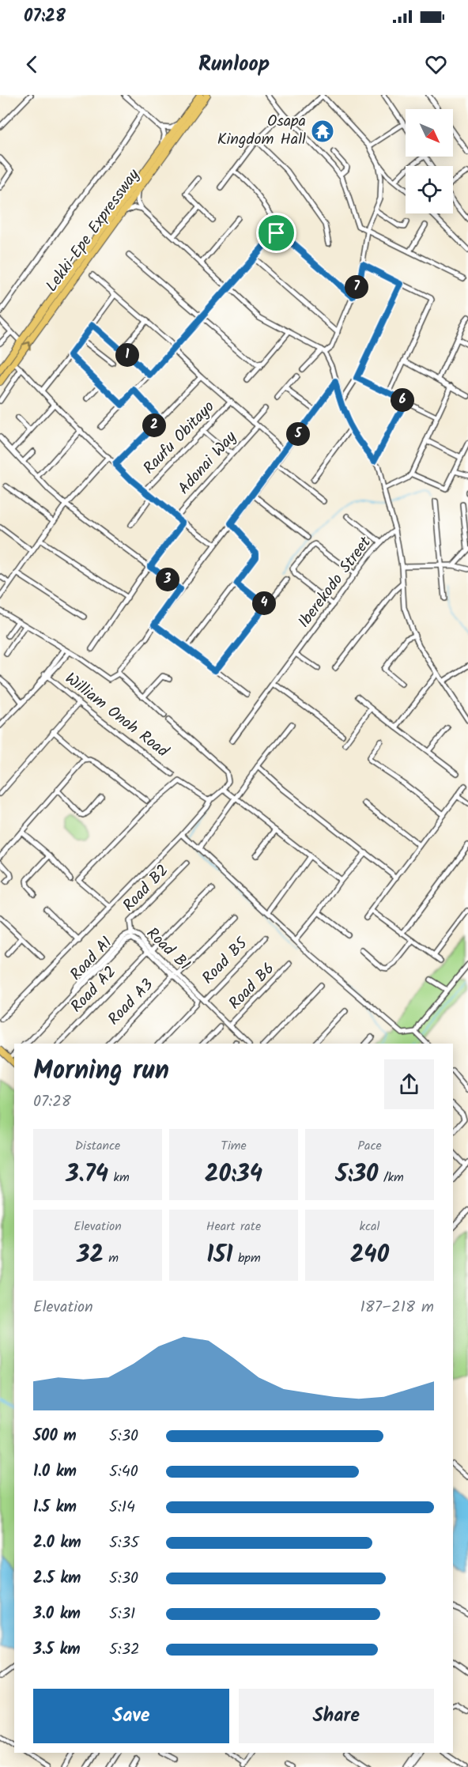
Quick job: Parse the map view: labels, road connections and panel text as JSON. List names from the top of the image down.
{
  "streets": {
    "highway": ["Lekki-Epe Expressway"],
    "street": [
      "Raufu Obitayo",
      "Adonai Way",
      "Iberekodo Street",
      "William Onoh Road",
      "Road B2",
      "Road B1",
      "Road A1",
      "Road B5",
      "Road B6",
      "Road A2",
      "Road A3"
    ]
  },
  "crossings": [
    ["Road B2", "Road B1"],
    ["Road B1", "Road A1"],
    ["Road B1", "Road B5"],
    ["Road B1", "Road B6"],
    ["Road B1", "Road A2"],
    ["Road B1", "Road A3"],
    ["Road A1", "Road A2"],
    ["Road A1", "Road A3"]
  ],
  "places": {
    "temple": ["Osapa Kingdom Hall"]
  },
  "north": "bottom right",
  "page": {
    "status": "07:28",
    "header": "Runloop",
    "pins": [
      "7",
      "1",
      "6",
      "2",
      "5",
      "3",
      "4"
    ],
    "heading": ["Morning run", "07:28"],
    "stats": [
      ["Distance", "3.74 km"],
      ["Time", "20:34"],
      ["Pace", "5:30 /km"],
      ["Elevation", "32 m"],
      ["Heart rate", "151 bpm"],
      ["kcal", "240"]
    ],
    "chart": ["Elevation", "187–218 m"],
    "list": [
      {
        "name": "500 m",
        "note": "5:30"
      },
      {
        "name": "1.0 km",
        "note": "5:40"
      },
      {
        "name": "1.5 km",
        "note": "5:14"
      },
      {
        "name": "2.0 km",
        "note": "5:35"
      },
      {
        "name": "2.5 km",
        "note": "5:30"
      },
      {
        "name": "3.0 km",
        "note": "5:31"
      },
      {
        "name": "3.5 km",
        "note": "5:32"
      }
    ],
    "buttons": ["Save", "Share"]
  }
}
